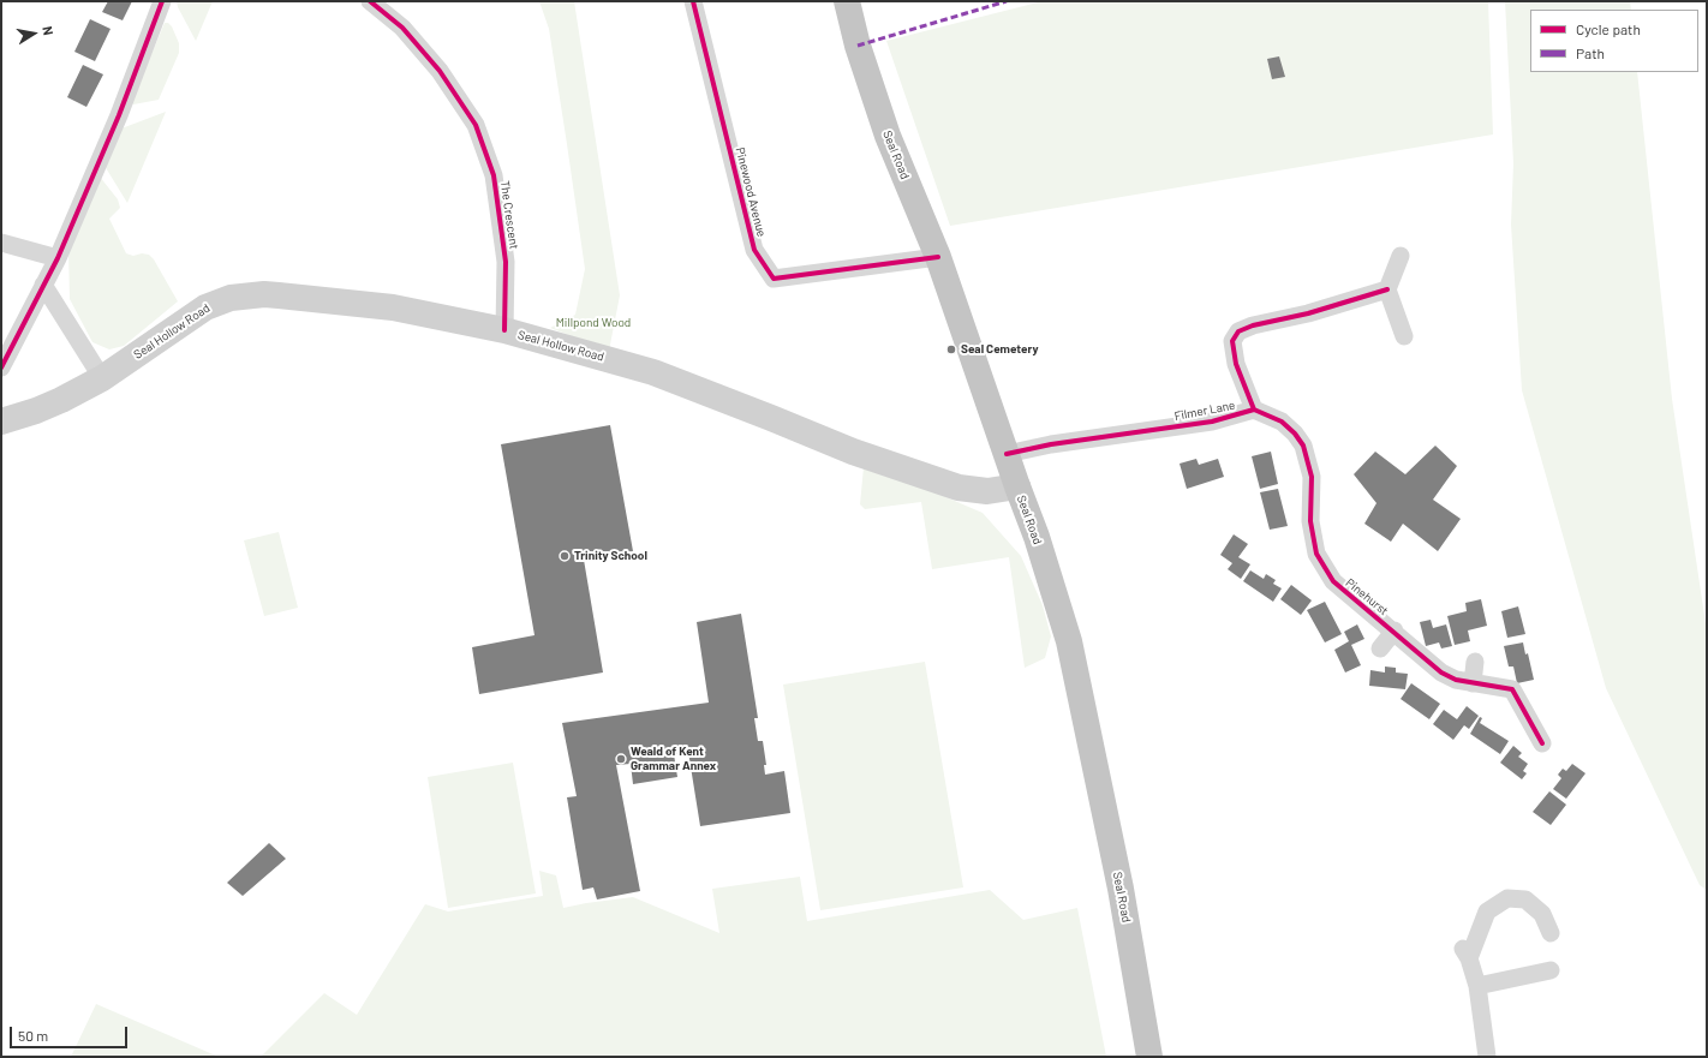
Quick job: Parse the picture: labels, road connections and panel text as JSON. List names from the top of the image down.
{
  "streets": {
    "highway": ["Seal Road"],
    "main road": ["Seal Hollow Road"],
    "street": [
      "Pinewood Avenue",
      "The Crescent",
      "Filmer Lane",
      "Pinehurst"
    ]
  },
  "crossings": [
    ["Seal Road", "Pinewood Avenue"],
    ["Seal Road", "Seal Hollow Road"],
    ["Seal Road", "Filmer Lane"],
    ["The Crescent", "Seal Hollow Road"],
    ["Filmer Lane", "Pinehurst"]
  ],
  "parks": ["Millpond Wood"],
  "places": ["Seal Cemetery", "Trinity School", "Weald of Kent Grammar Annex"],
  "legend": ["Cycle path", "Path"],
  "scale_bar": "50 m",
  "north": "right"
}
